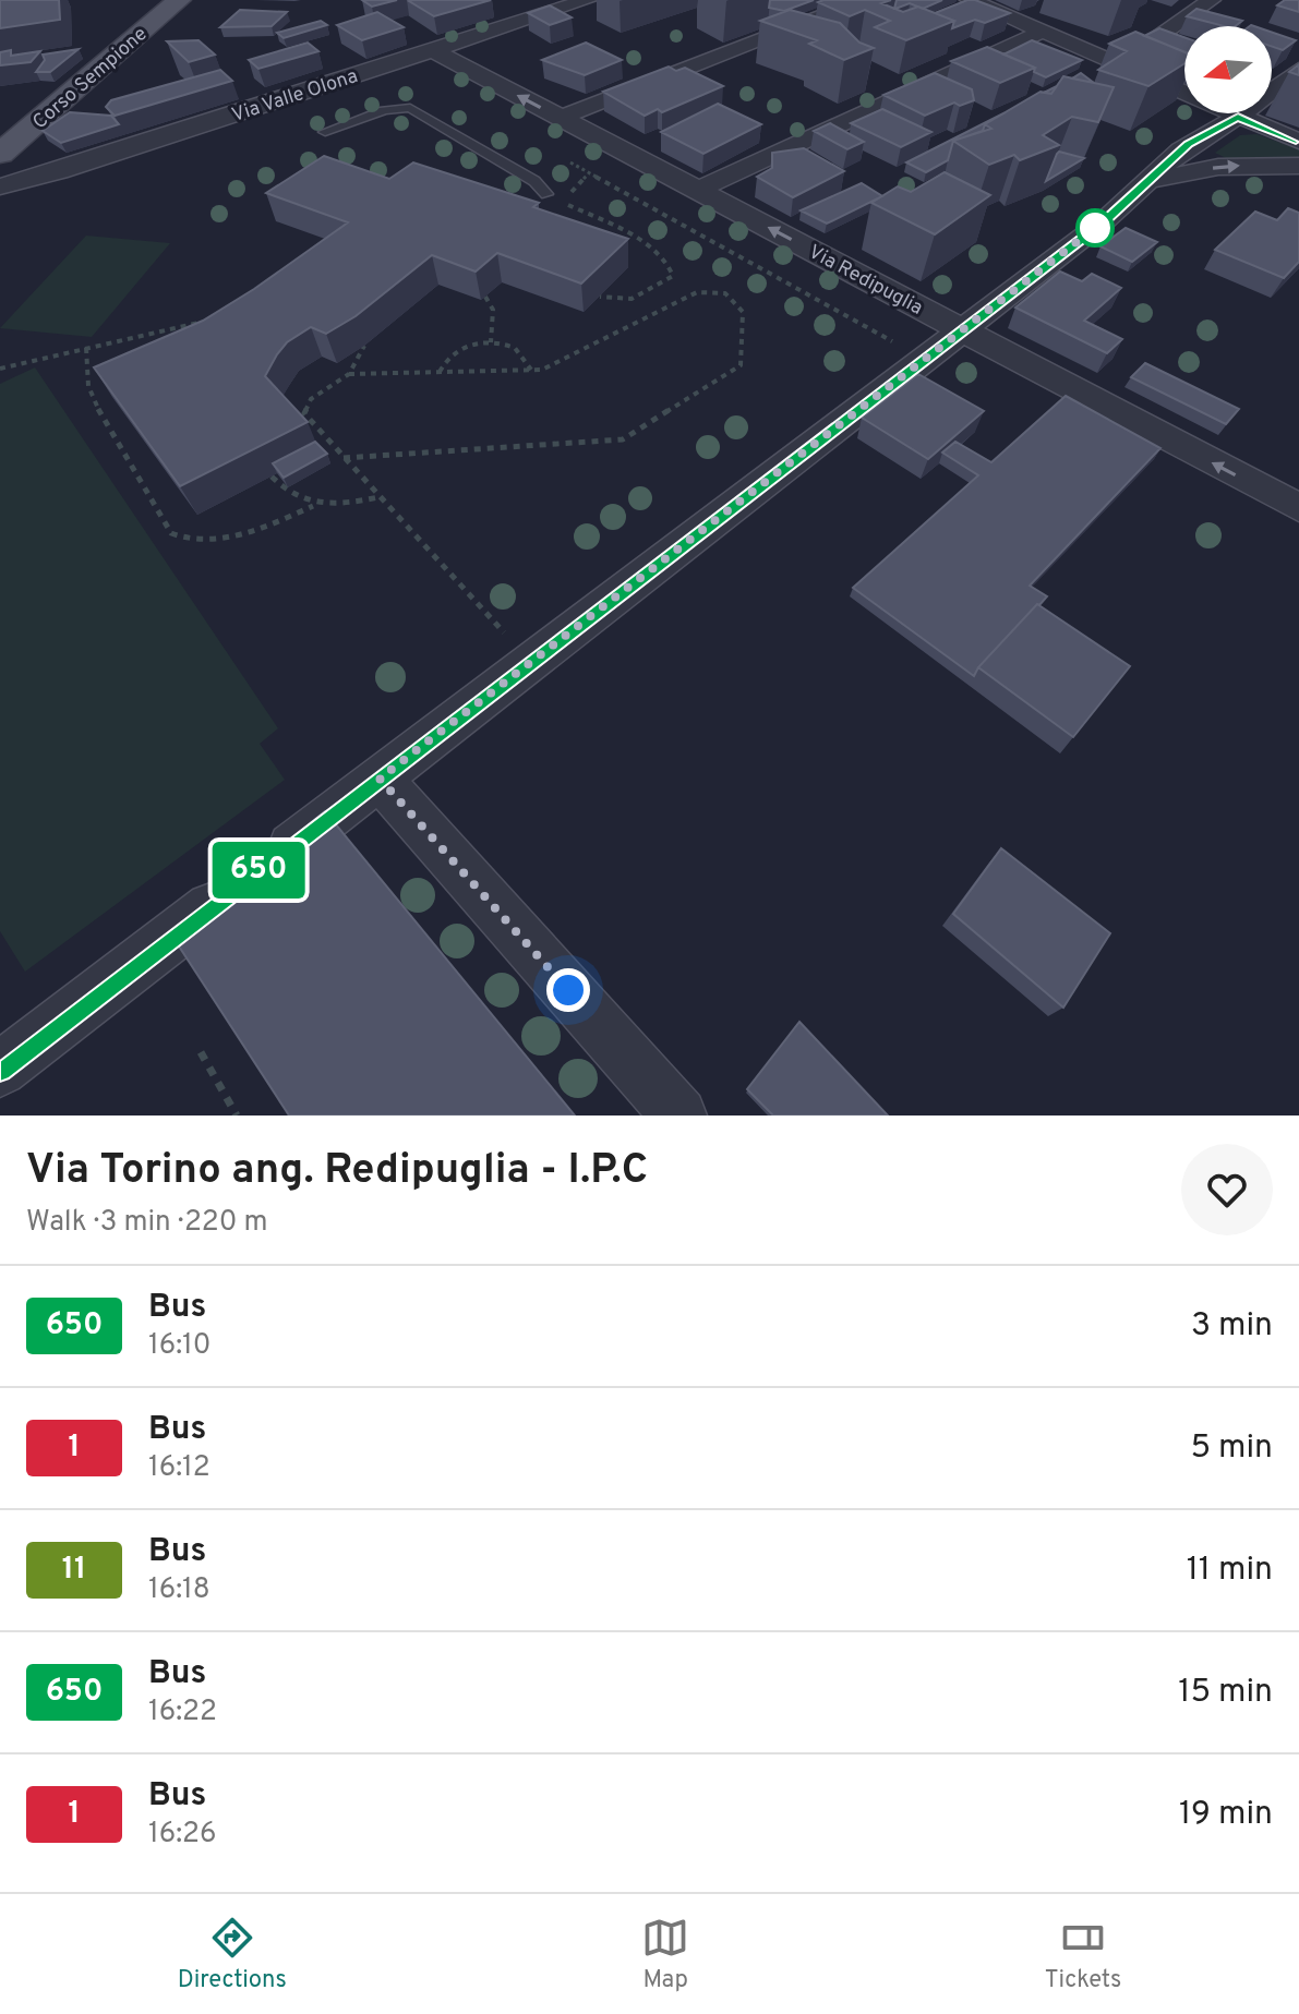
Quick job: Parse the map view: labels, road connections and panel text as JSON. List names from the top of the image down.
{
  "streets": {
    "main road": ["Corso Sempione"],
    "street": ["Via Valle Olona", "Via Redipuglia"]
  },
  "crossings": [
    ["Via Valle Olona", "Via Redipuglia"]
  ],
  "lines": ["bus line 650"],
  "north": "left",
  "page": {
    "on_map": "650",
    "heading": ["Via Torino ang. Redipuglia - I.P.C", "Walk · 3 min · 220 m"],
    "list": [
      {
        "mark": "650",
        "name": "Bus",
        "note": "16:10",
        "value": "3 min"
      },
      {
        "mark": "1",
        "name": "Bus",
        "note": "16:12",
        "value": "5 min"
      },
      {
        "mark": "11",
        "name": "Bus",
        "note": "16:18",
        "value": "11 min"
      },
      {
        "mark": "650",
        "name": "Bus",
        "note": "16:22",
        "value": "15 min"
      },
      {
        "mark": "1",
        "name": "Bus",
        "note": "16:26",
        "value": "19 min"
      }
    ],
    "tabs": ["Directions", "Map", "Tickets"]
  }
}
